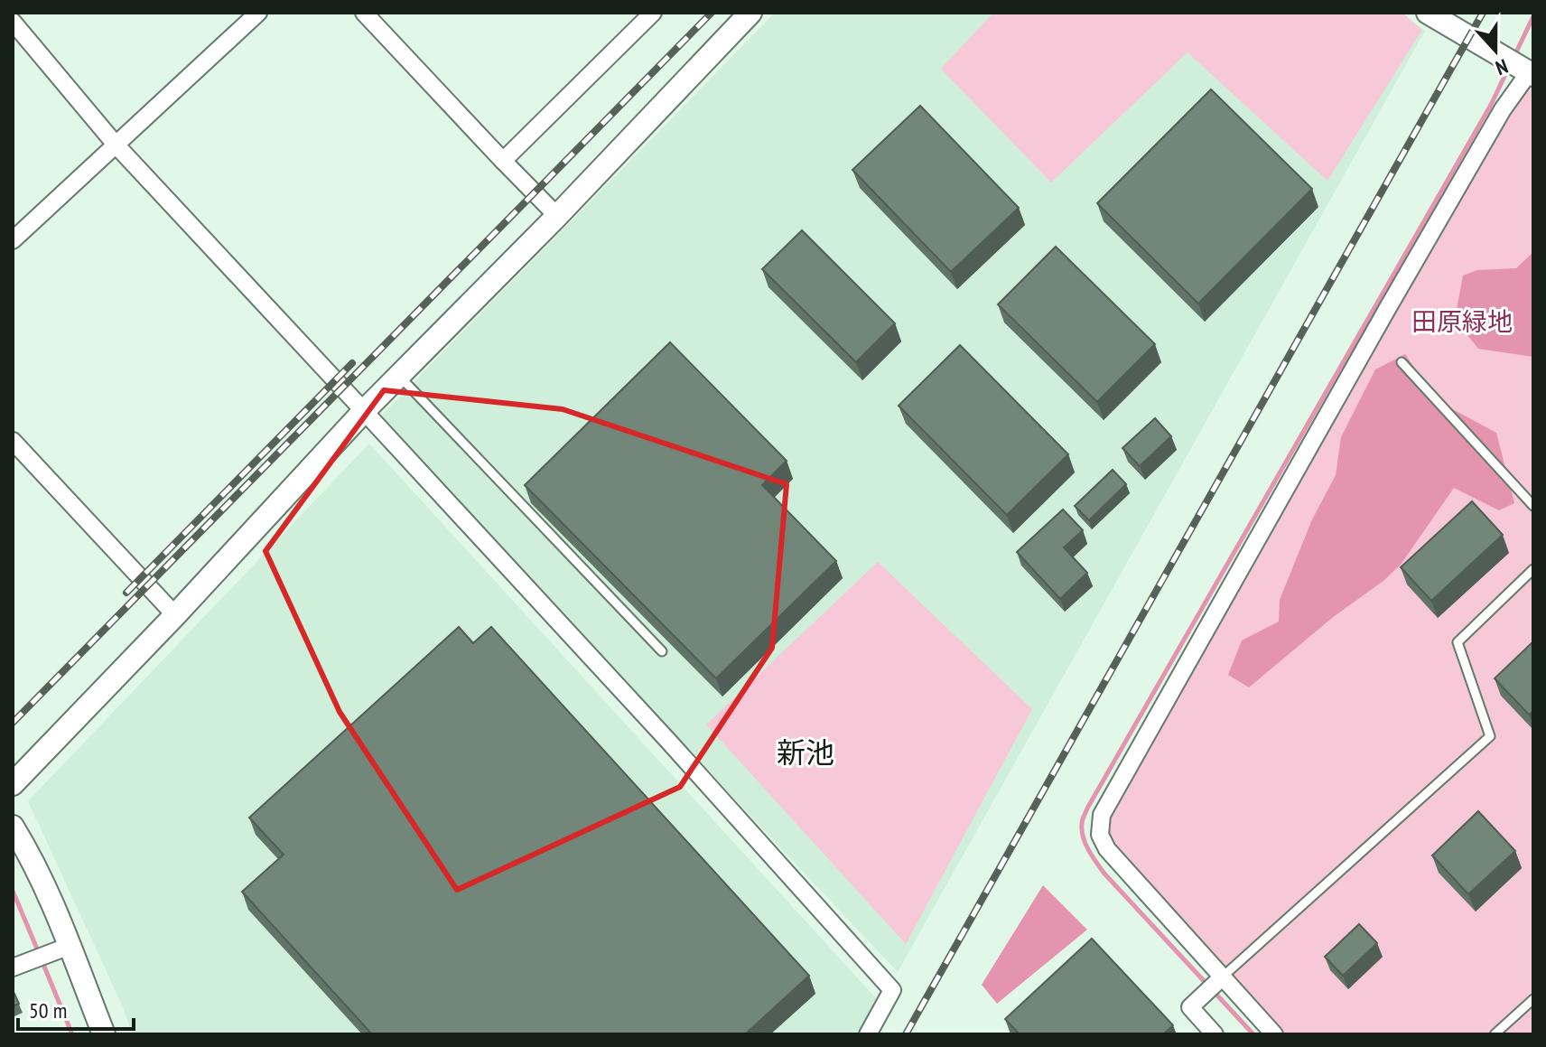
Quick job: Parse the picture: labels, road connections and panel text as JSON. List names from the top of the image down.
{
  "districts": ["新池"],
  "parks": ["田原緑地"],
  "scale_bar": "50 m",
  "north": "bottom"
}
